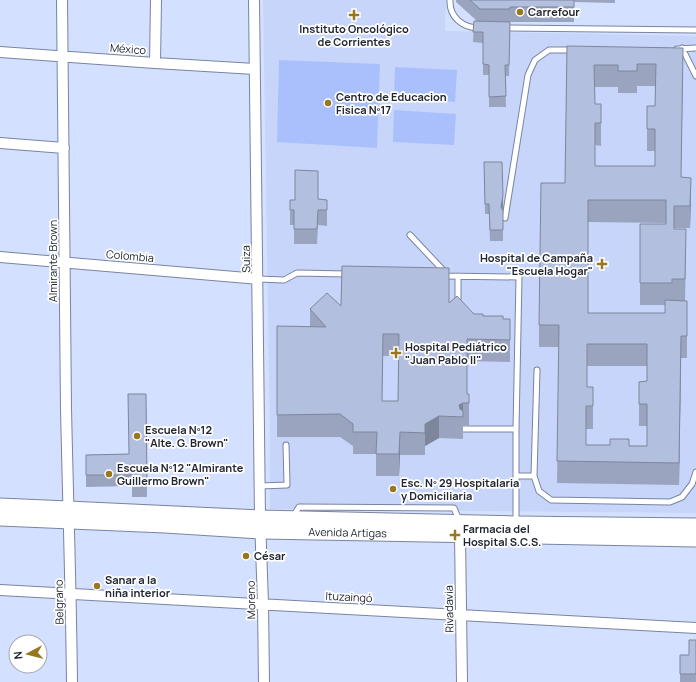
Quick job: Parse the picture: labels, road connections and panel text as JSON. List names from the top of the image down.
{
  "streets": {
    "main road": ["Avenida Artigas"],
    "street": [
      "México",
      "Colombia",
      "Suiza",
      "Almirante Brown",
      "Ituzaingó",
      "Moreno",
      "Belgrano",
      "Rivadavia"
    ]
  },
  "crossings": [
    ["México", "Suiza"],
    ["México", "Almirante Brown"],
    ["Colombia", "Suiza"],
    ["Colombia", "Almirante Brown"],
    ["Suiza", "Avenida Artigas"],
    ["Suiza", "Moreno"],
    ["Almirante Brown", "Avenida Artigas"],
    ["Almirante Brown", "Belgrano"],
    ["Avenida Artigas", "Moreno"],
    ["Avenida Artigas", "Belgrano"],
    ["Avenida Artigas", "Rivadavia"],
    ["Ituzaingó", "Moreno"],
    ["Ituzaingó", "Belgrano"],
    ["Ituzaingó", "Rivadavia"]
  ],
  "places": {
    "other": [
      "Carrefour",
      "Centro de Educacion Fisica Nº17",
      "Escuela Nº12 \"Alte. G. Brown\"",
      "Escuela Nº12 \"Almirante Guillermo Brown\"",
      "Esc. Nº 29 Hospitalaria y Domiciliaria",
      "César",
      "Sanar a la niña interior"
    ],
    "health": [
      "Instituto Oncológico de Corrientes",
      "Hospital de Campaña \"Escuela Hogar\"",
      "Hospital Pediátrico \"Juan Pablo II\"",
      "Farmacia del Hospital S.C.S."
    ]
  },
  "north": "left"
}
